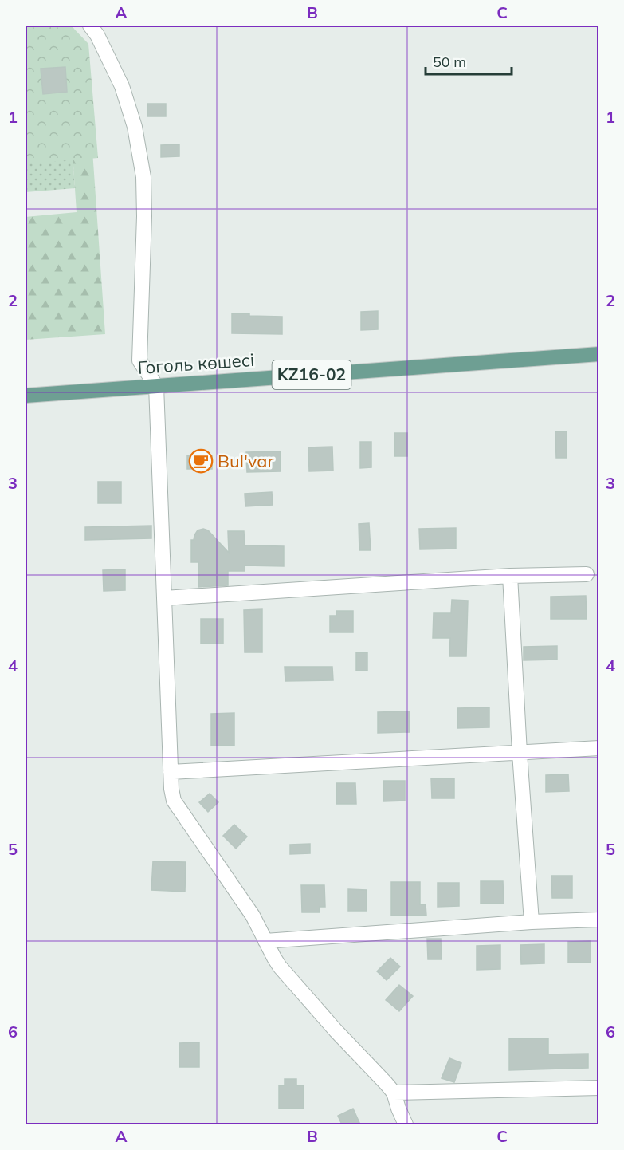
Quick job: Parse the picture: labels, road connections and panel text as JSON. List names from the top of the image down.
{
  "streets": {
    "main road": ["Гоголь көшесі", "KZ16-02"]
  },
  "places": {
    "cafe": ["Bul'var"]
  },
  "scale_bar": "50 m",
  "grid": {
    "columns": ["A", "B", "C"],
    "rows": [
      "1",
      "2",
      "3",
      "4",
      "5",
      "6"
    ]
  }
}
